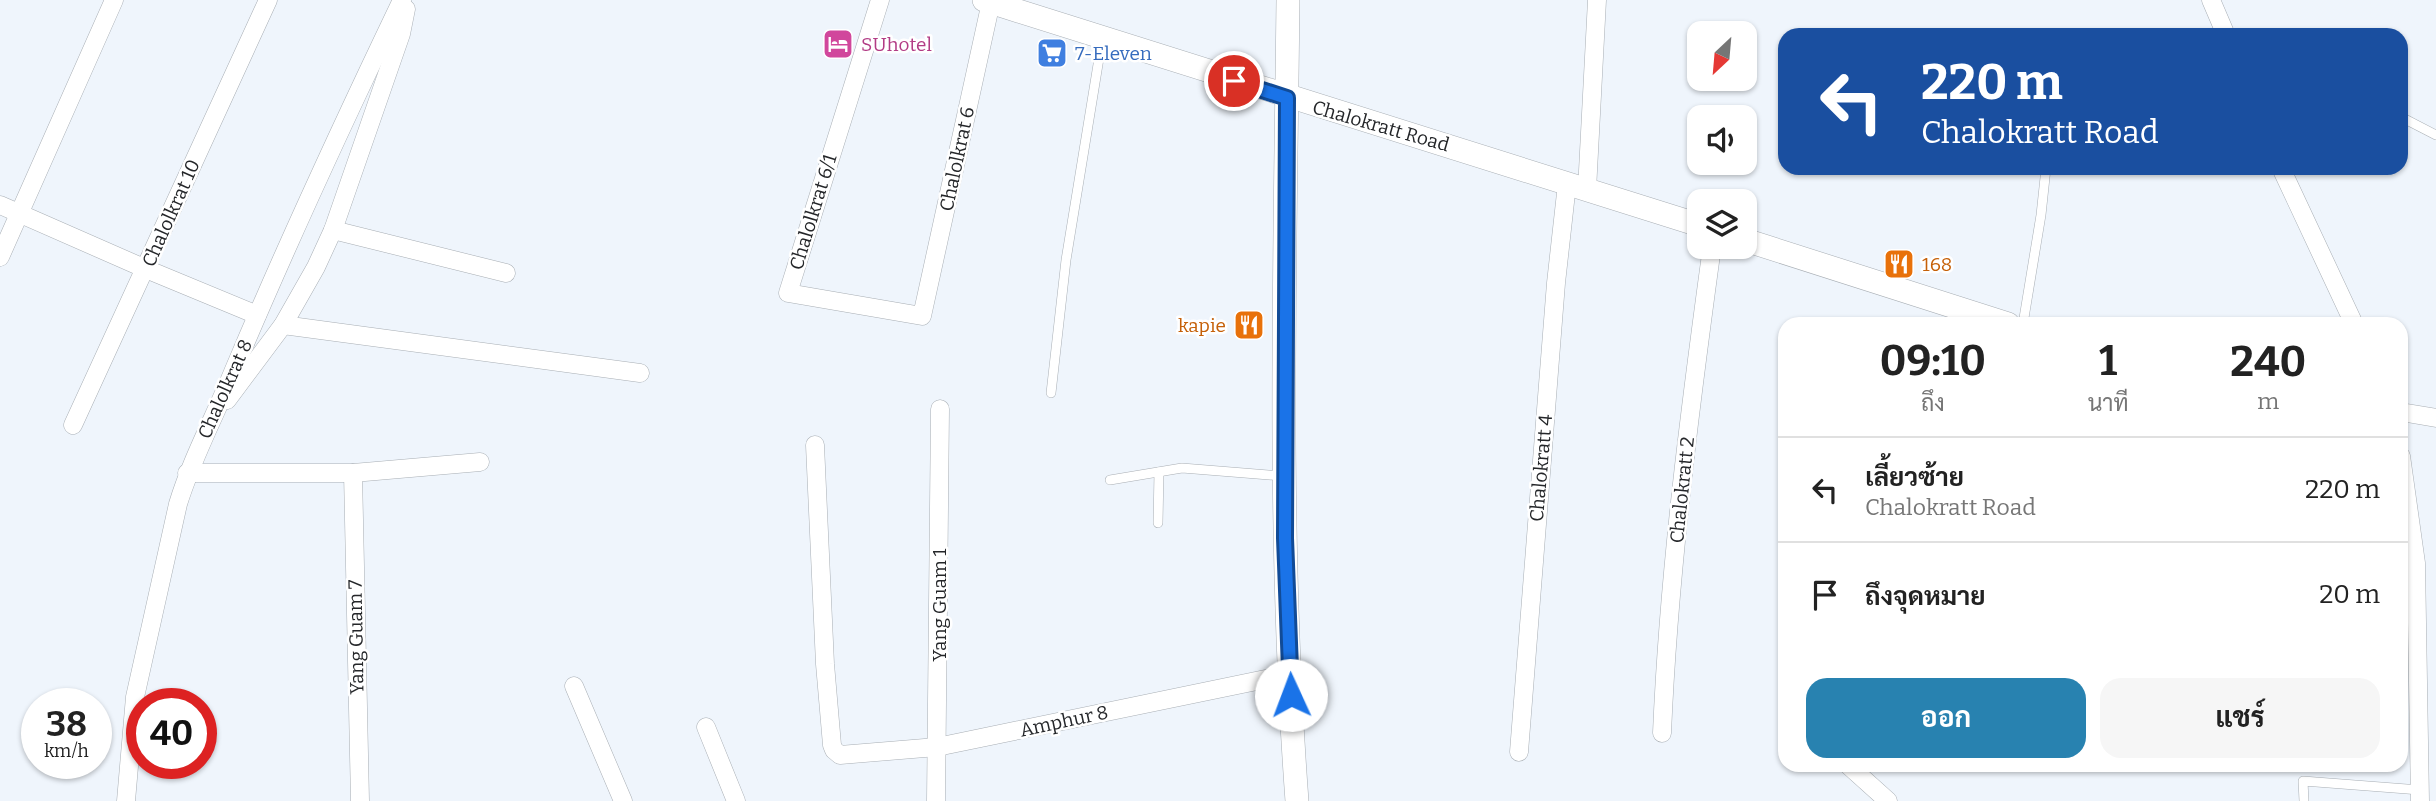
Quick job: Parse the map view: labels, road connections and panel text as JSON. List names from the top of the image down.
{
  "streets": {
    "street": [
      "Chalokratt Road",
      "Chalolkrat 6",
      "Chalolkrat 6/1",
      "Chalolkrat 10",
      "Chalolkrat 8",
      "Chalokratt 4",
      "Chalokratt 2",
      "Yang Guam 1",
      "Yang Guam 7",
      "Amphur 8"
    ]
  },
  "crossings": [
    ["Chalokratt Road", "Chalolkrat 6"],
    ["Chalokratt Road", "Chalokratt 4"],
    ["Chalolkrat 6", "Chalolkrat 6/1"],
    ["Yang Guam 1", "Amphur 8"]
  ],
  "places": {
    "hotel": ["SUhotel"],
    "supermarket": ["7-Eleven"],
    "restaurant": ["168", "kapie"]
  },
  "north": "bottom left",
  "page": {
    "turn": ["220 m", "Chalokratt Road"],
    "eta": [
      "09:10",
      "ถึง",
      "1",
      "นาที",
      "240",
      "m"
    ],
    "list": [
      {
        "name": "เลี้ยวซ้าย",
        "note": "Chalokratt Road",
        "value": "220 m"
      },
      {
        "name": "ถึงจุดหมาย",
        "value": "20 m"
      }
    ],
    "buttons": ["ออก", "แชร์"],
    "speed": "38 km/h",
    "limit": "40"
  }
}
